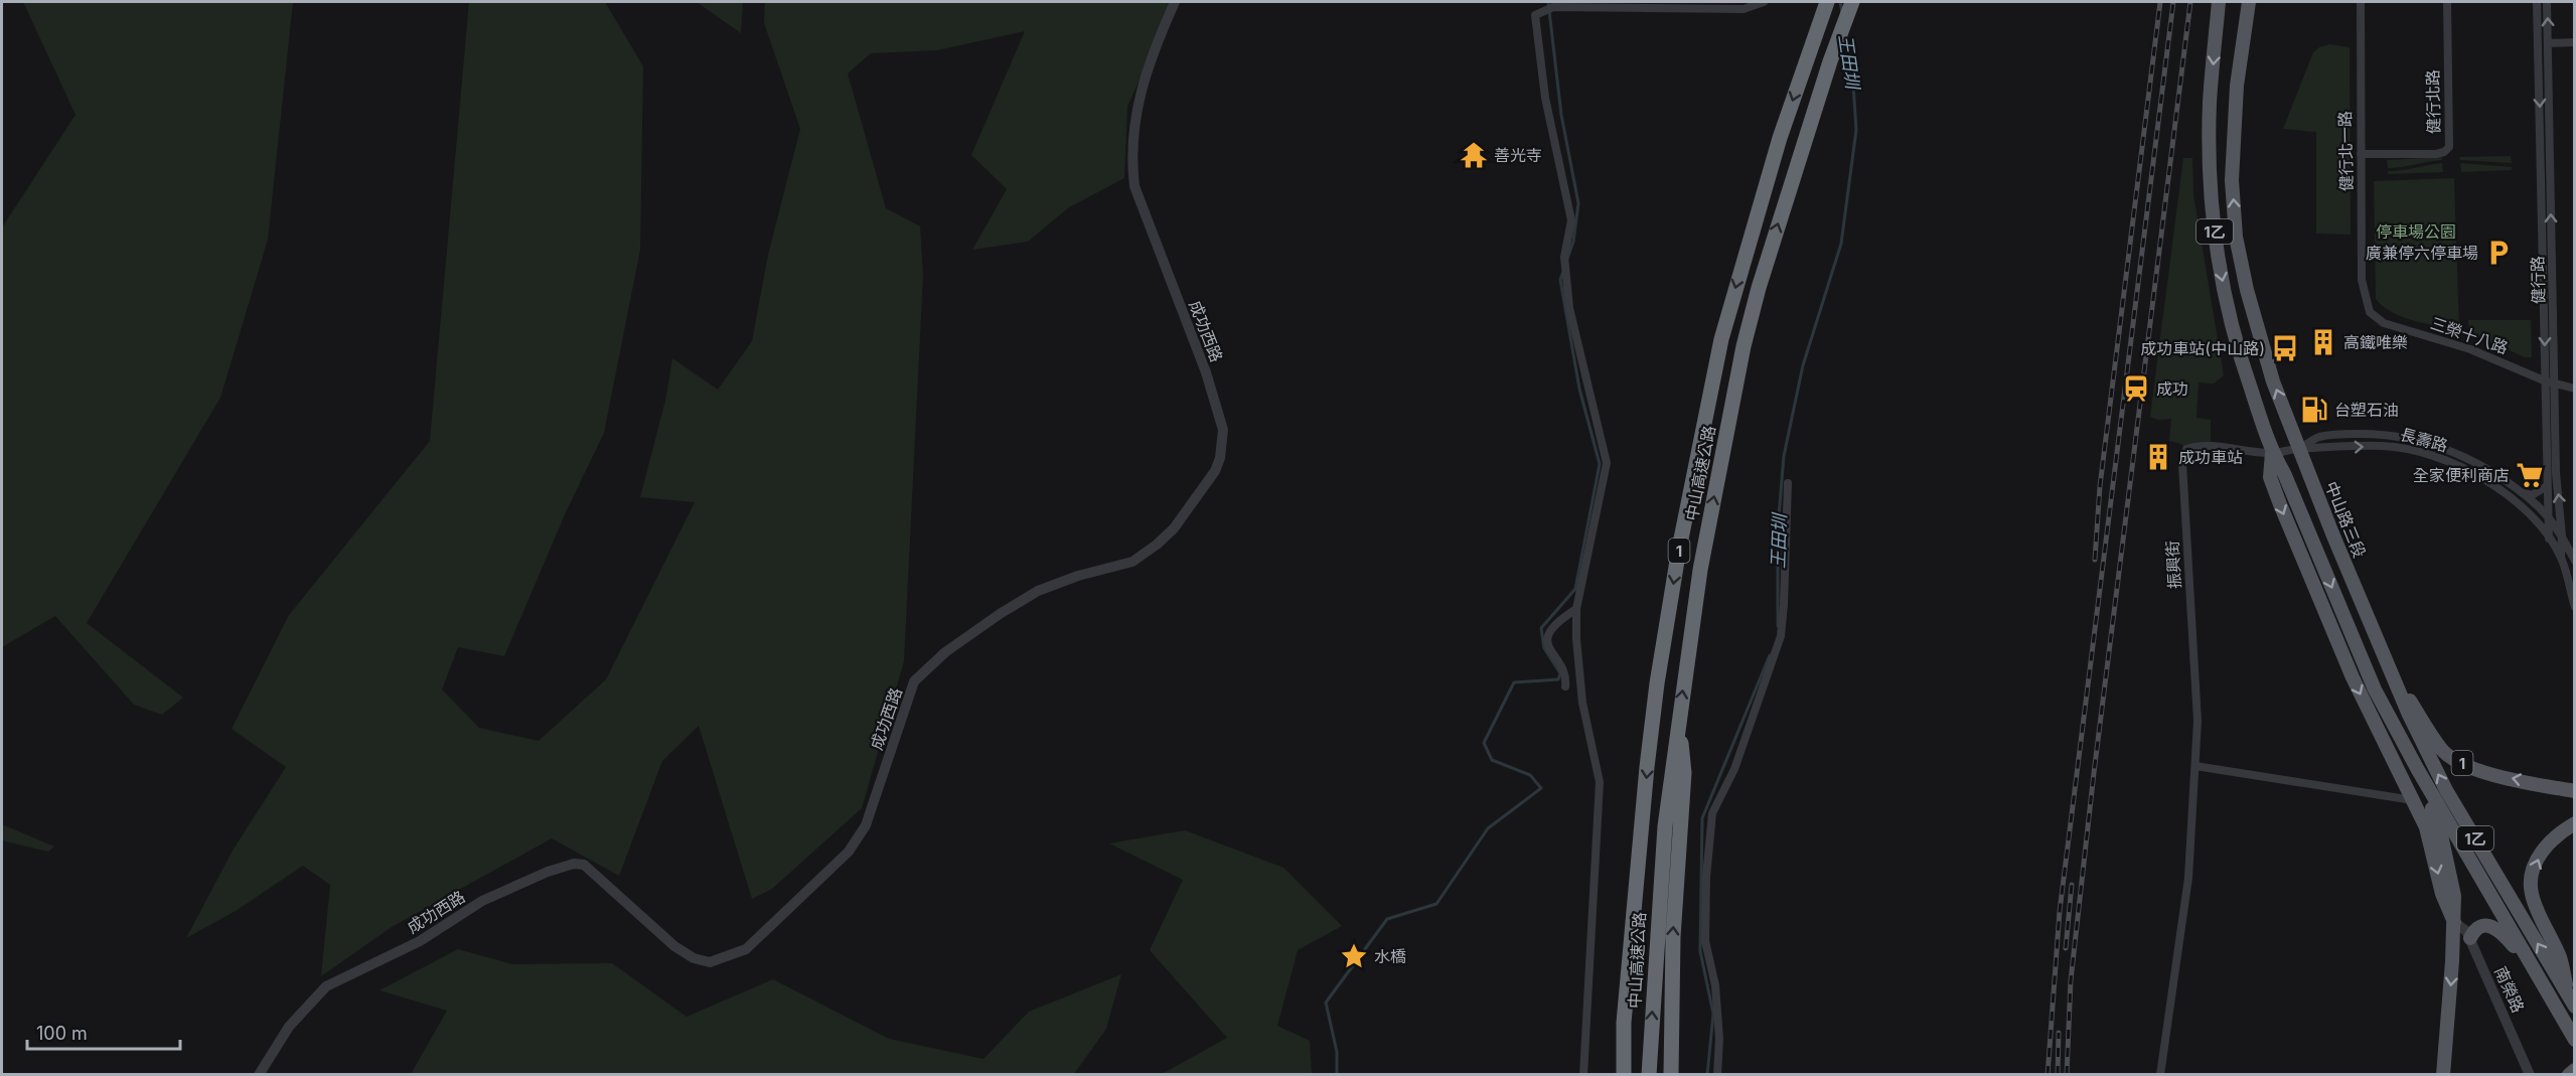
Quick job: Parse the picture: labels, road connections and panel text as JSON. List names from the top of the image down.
{
  "streets": {
    "highway": ["中山高速公路", "1"],
    "main road": ["1乙", "中山路三段"],
    "street": [
      "健行北路",
      "健行北一路",
      "健行路",
      "成功西路",
      "三榮十八路",
      "長壽路",
      "振興街",
      "南榮路"
    ]
  },
  "crossings": [
    ["健行北路", "健行北一路"],
    ["健行北一路", "三榮十八路"],
    ["1乙", "長壽路"],
    ["1乙", "振興街"],
    ["健行路", "三榮十八路"],
    ["健行路", "長壽路"],
    ["長壽路", "中山路三段"],
    ["長壽路", "振興街"],
    ["中山路三段", "1"]
  ],
  "water": ["王田圳"],
  "parks": ["停車場公園"],
  "places": {
    "temple": ["善光寺"],
    "parking": ["廣兼停六停車場"],
    "building": ["高鐵唯樂", "成功車站"],
    "bus stop": ["成功車站(中山路)"],
    "station": ["成功"],
    "fuel station": ["台塑石油"],
    "supermarket": ["全家便利商店"],
    "place": ["水橋"]
  },
  "scale_bar": "100 m"
}
